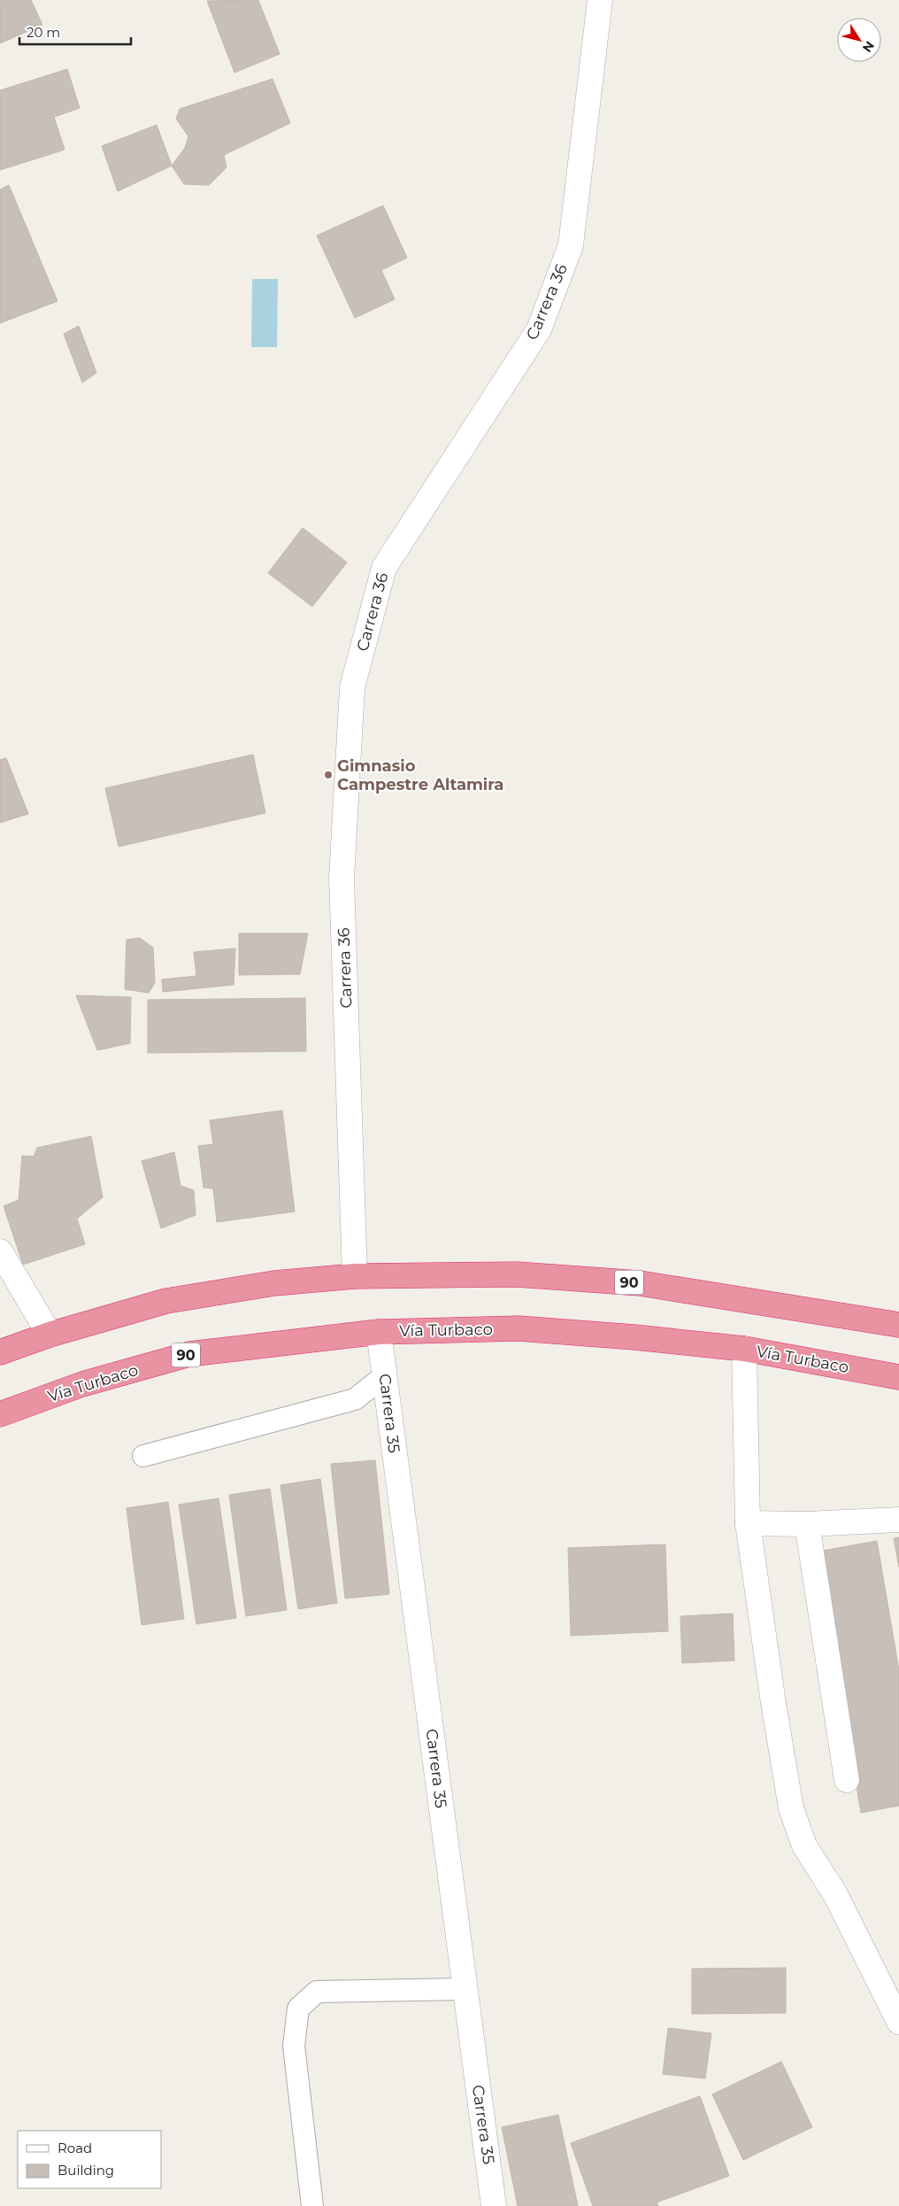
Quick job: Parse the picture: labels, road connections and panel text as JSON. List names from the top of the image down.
{
  "streets": {
    "highway": ["90", "Vía Turbaco"],
    "street": ["Carrera 36", "Carrera 35"]
  },
  "crossings": [
    ["Carrera 36", "90"],
    ["Vía Turbaco", "Carrera 35"]
  ],
  "places": ["Gimnasio Campestre Altamira"],
  "legend": ["Road", "Building"],
  "scale_bar": "20 m",
  "north": "bottom right"
}
